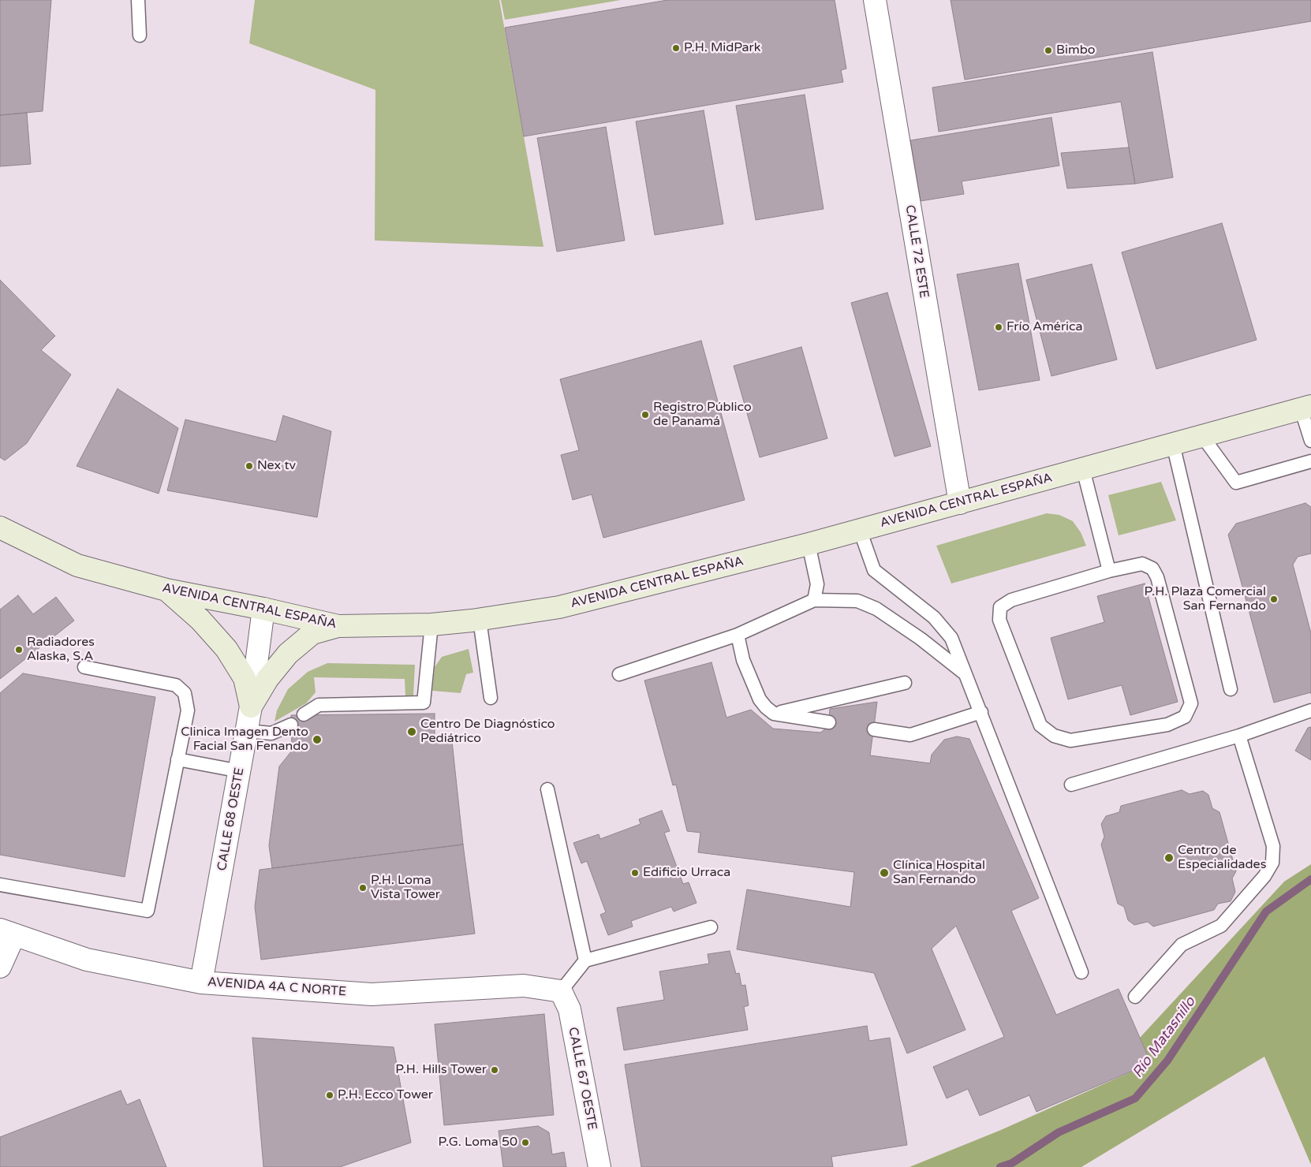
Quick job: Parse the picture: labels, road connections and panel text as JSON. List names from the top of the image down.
{
  "streets": {
    "main road": ["AVENIDA CENTRAL ESPAÑA"],
    "street": [
      "CALLE 72 ESTE",
      "CALLE 68 OESTE",
      "AVENIDA 4A C NORTE",
      "CALLE 67 OESTE"
    ]
  },
  "crossings": [
    ["CALLE 72 ESTE", "AVENIDA CENTRAL ESPAÑA"],
    ["AVENIDA CENTRAL ESPAÑA", "CALLE 68 OESTE"],
    ["CALLE 68 OESTE", "AVENIDA 4A C NORTE"],
    ["AVENIDA 4A C NORTE", "CALLE 67 OESTE"]
  ],
  "water": ["Río Matasnillo"],
  "places": [
    "P.H. MidPark",
    "Bimbo",
    "Frío América",
    "Registro Público de Panamá",
    "Nex tv",
    "P.H. Plaza Comercial San Fernando",
    "Radiadores Alaska, S.A",
    "Centro De Diagnóstico Pediátrico",
    "Clinica Imagen Dento Facial San Fenando",
    "Centro de Especialidades",
    "Edificio Urraca",
    "Clínica Hospital San Fernando",
    "P.H. Loma Vista Tower",
    "P.H. Hills Tower",
    "P.H. Ecco Tower",
    "P.G. Loma 50"
  ]
}
